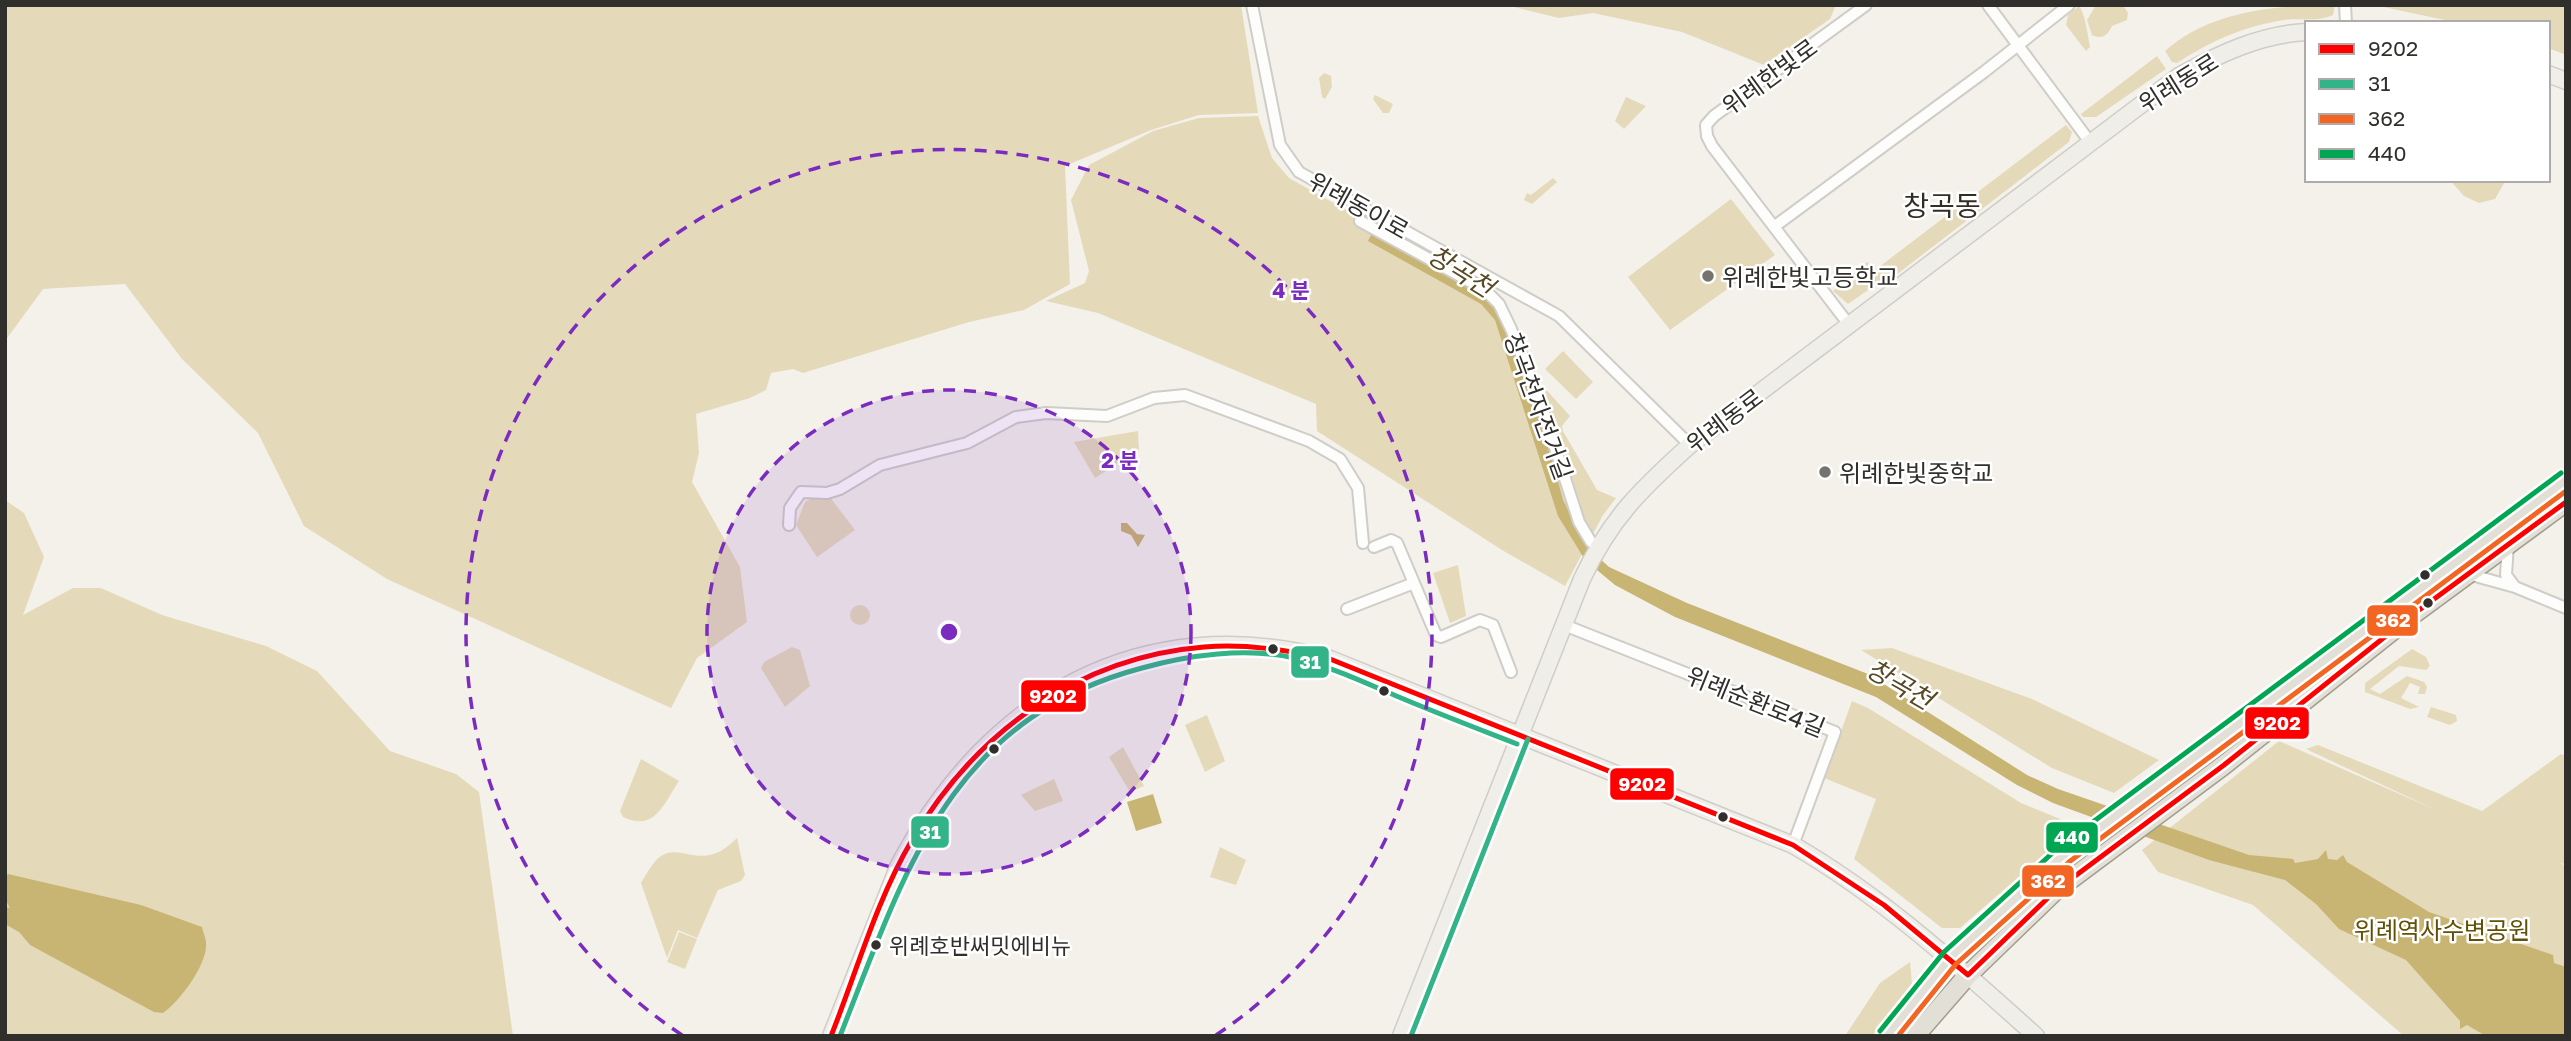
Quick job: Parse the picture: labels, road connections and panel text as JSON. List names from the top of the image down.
{
  "streets": {
    "street": [
      "위례한빛로",
      "위례동로",
      "위례동이로",
      "창곡천자전거길",
      "위례순환로4길"
    ]
  },
  "crossings": [
    ["위례한빛로", "위례동로"],
    ["위례동로", "위례동이로"],
    ["위례동로", "위례순환로4길"]
  ],
  "districts": ["창곡동"],
  "water": ["창곡천"],
  "parks": ["위례역사수변공원"],
  "places": ["위례한빛고등학교", "위례한빛중학교", "위례호반써밋에비뉴"],
  "lines": [
    "transit line 440",
    "transit line 362",
    "transit line 9202",
    "transit line 31"
  ],
  "legend": [
    "9202",
    "31",
    "362",
    "440"
  ],
  "rings": ["4 분", "2 분"]
}
